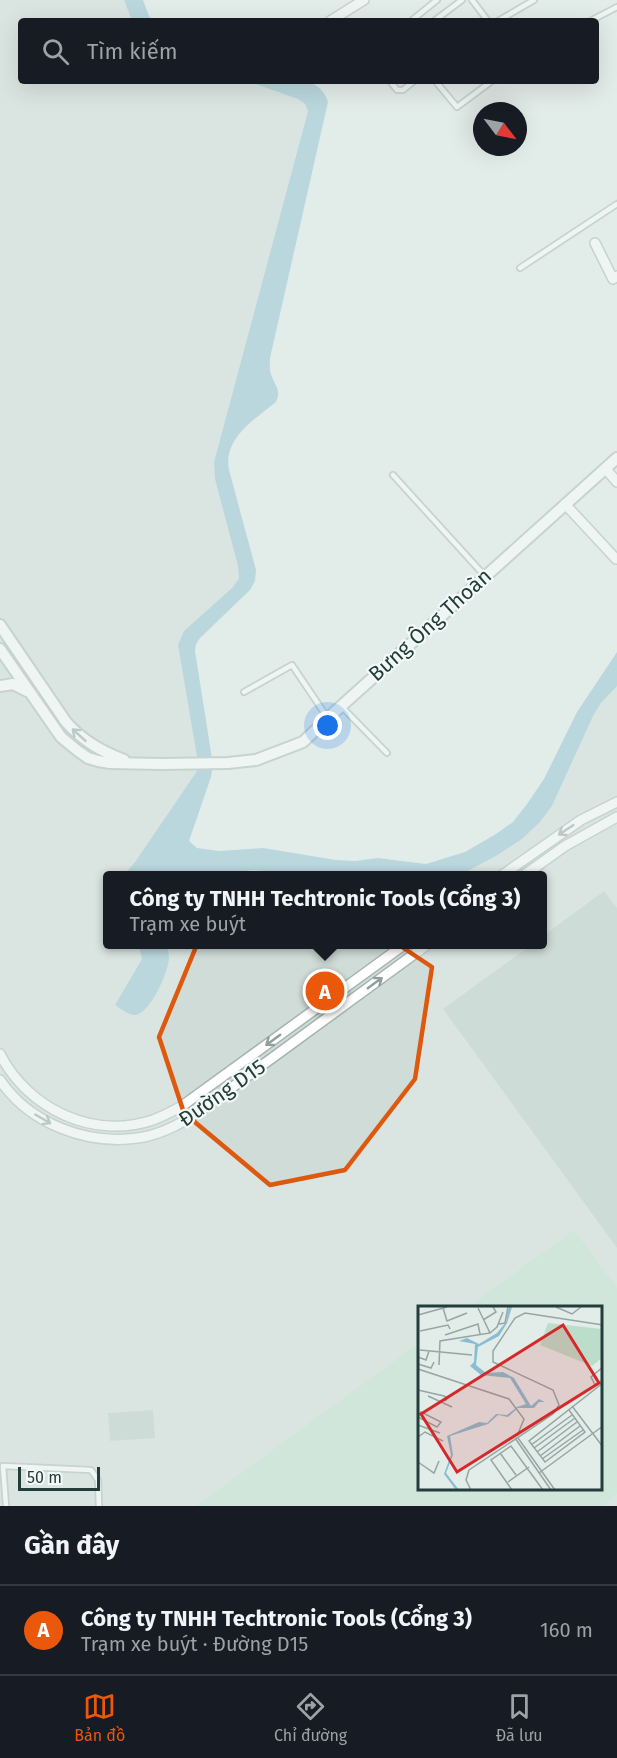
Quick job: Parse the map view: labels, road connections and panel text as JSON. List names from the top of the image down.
{
  "streets": {
    "street": ["Bưng Ông Thoàn", "Đường D15"]
  },
  "scale_bar": "50 m",
  "north": "bottom right",
  "page": {
    "search": "Tìm kiếm",
    "popup": ["Công ty TNHH Techtronic Tools (Cổng 3)", "Trạm xe buýt"],
    "pins": "A",
    "scale": "50 m",
    "heading": "Gần đây",
    "list": [
      {
        "mark": "A",
        "name": "Công ty TNHH Techtronic Tools (Cổng 3)",
        "note": "Trạm xe buýt · Đường D15",
        "value": "160 m"
      }
    ],
    "nav": ["Bản đồ", "Chỉ đường", "Đã lưu"]
  }
}
